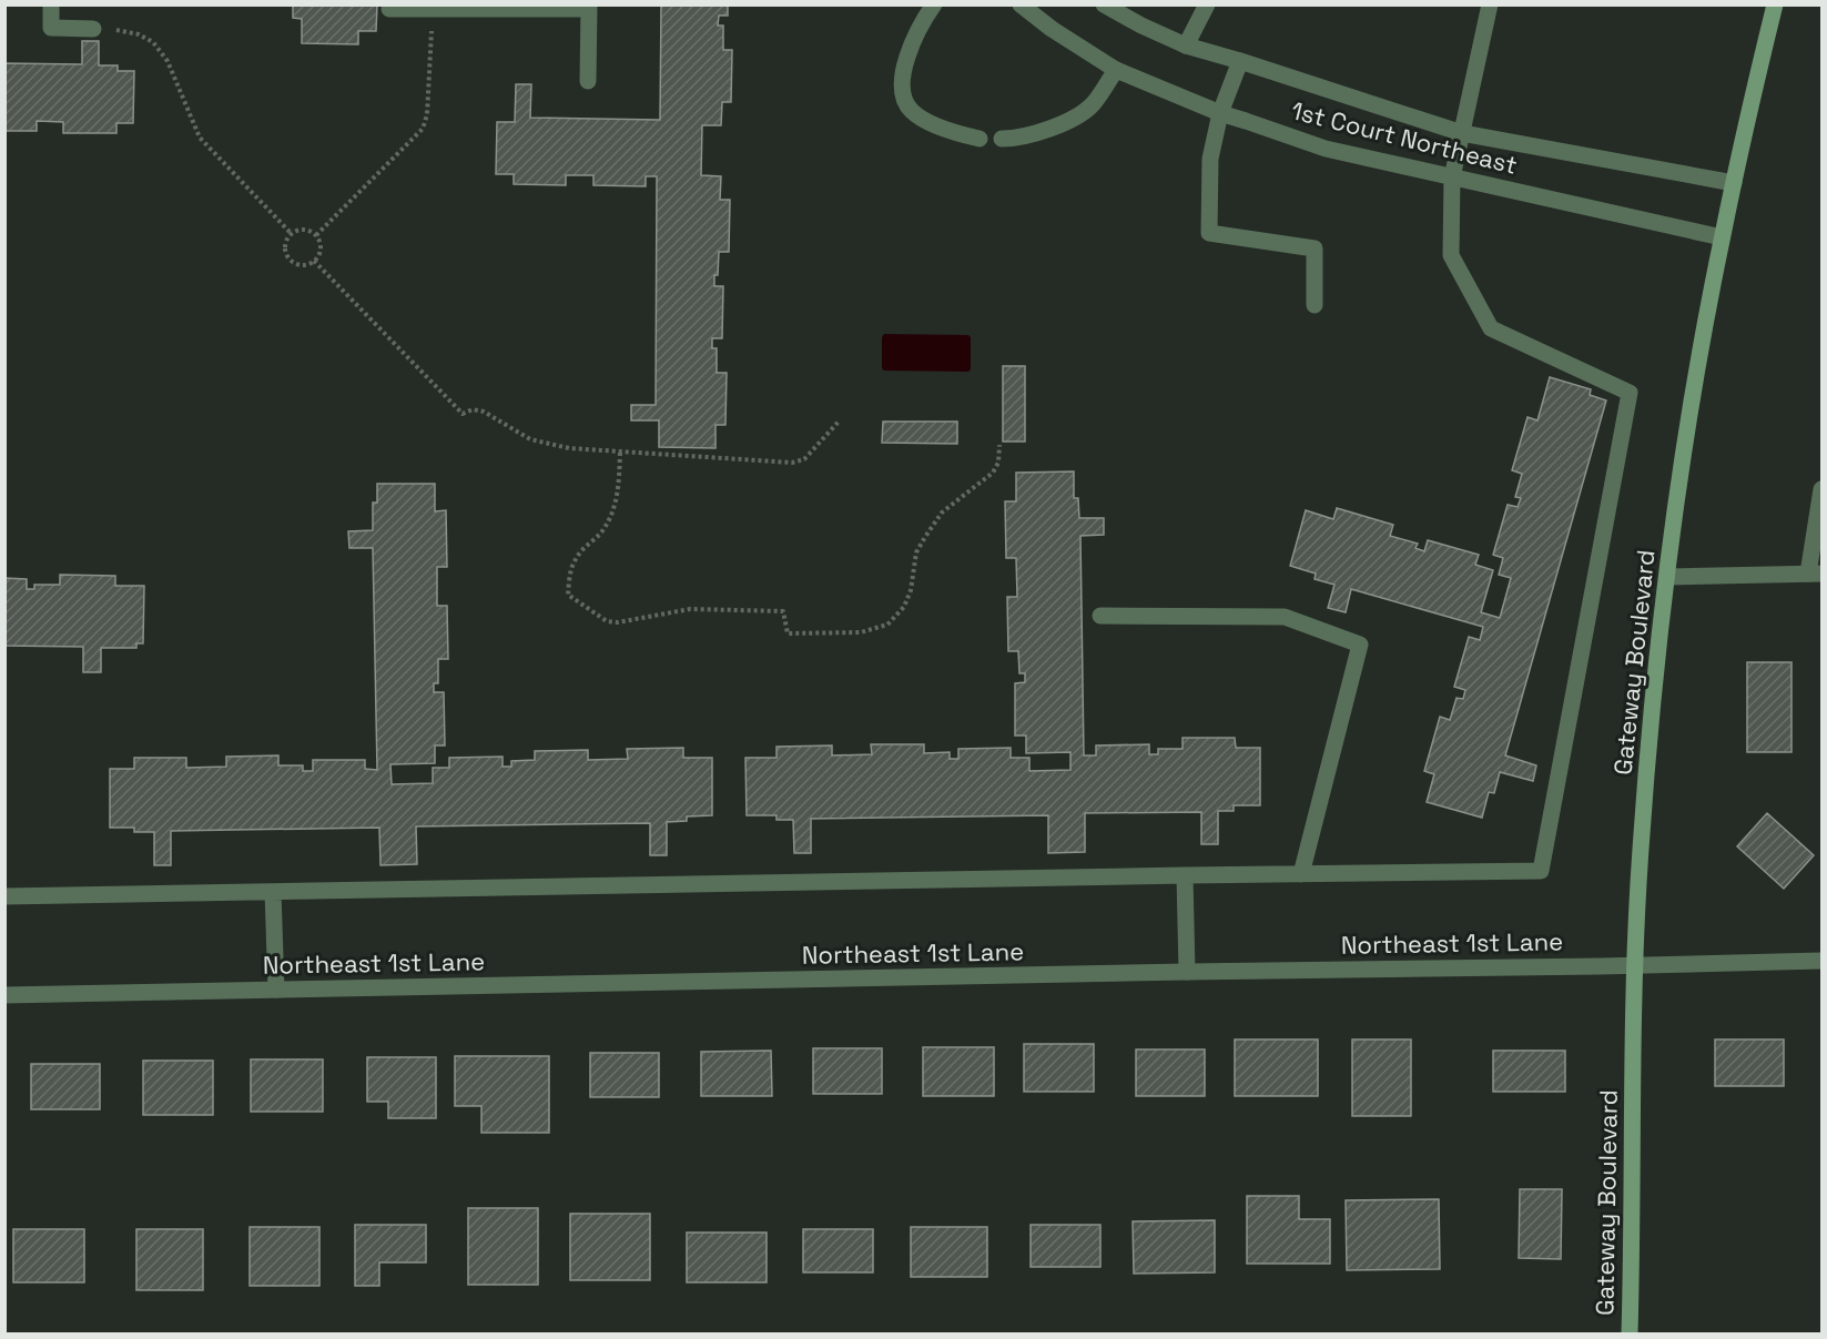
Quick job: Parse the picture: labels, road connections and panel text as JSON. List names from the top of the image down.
{
  "streets": {
    "main road": ["Gateway Boulevard"],
    "street": ["1st Court Northeast", "Northeast 1st Lane"]
  },
  "crossings": [
    ["1st Court Northeast", "Gateway Boulevard"],
    ["Gateway Boulevard", "Northeast 1st Lane"]
  ]
}
